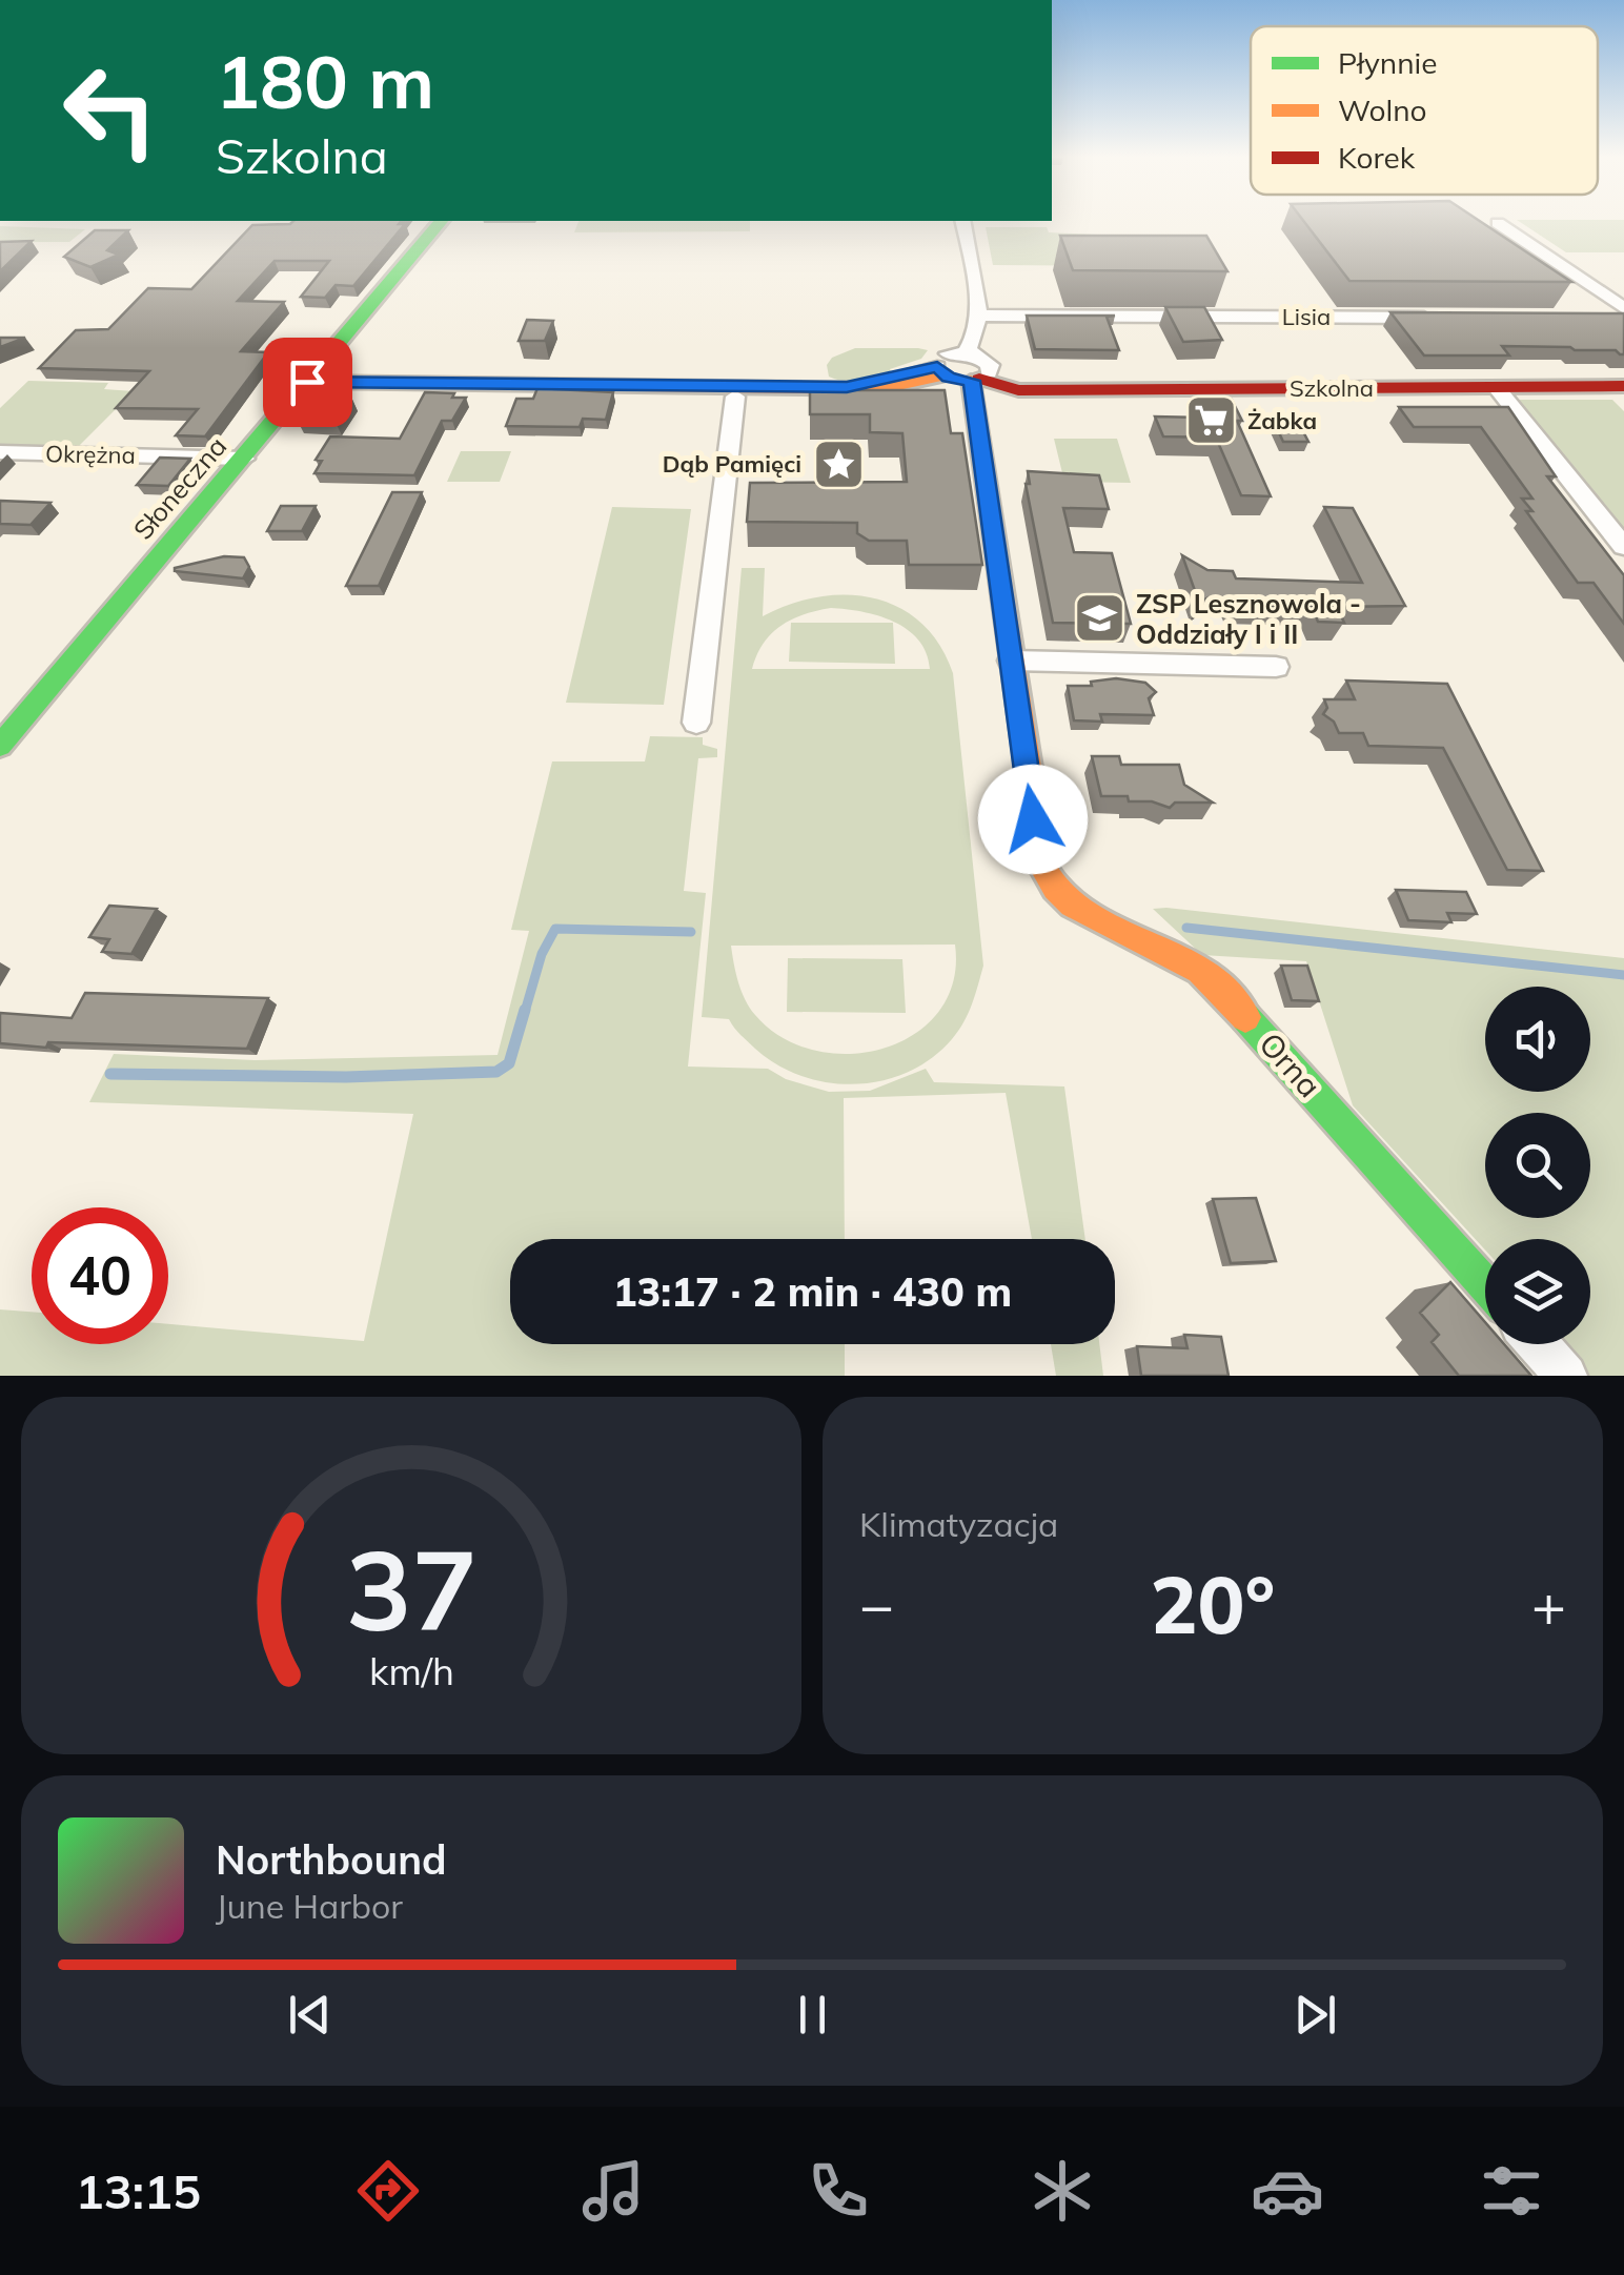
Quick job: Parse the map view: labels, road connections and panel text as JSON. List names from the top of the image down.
{
  "streets": {
    "street": [
      "Lisia",
      "Szkolna",
      "Okrężna",
      "Słoneczna",
      "Orna"
    ]
  },
  "crossings": [
    ["Okrężna", "Słoneczna"]
  ],
  "places": {
    "supermarket": ["Żabka"],
    "place": ["Dąb Pamięci"],
    "school or university": ["ZSP Lesznowola - Oddziały I i II"]
  },
  "legend": ["Płynnie", "Wolno", "Korek"],
  "page": {
    "turn": ["180 m", "Szkolna"],
    "limit": "40",
    "trip": "13:17 · 2 min · 430 m",
    "tile": "Klimatyzacja",
    "heat": ["−", "20°", "+"],
    "song": ["Northbound", "June Harbor"],
    "tabs": "13:15",
    "gauge": ["37", "km/h"]
  }
}
